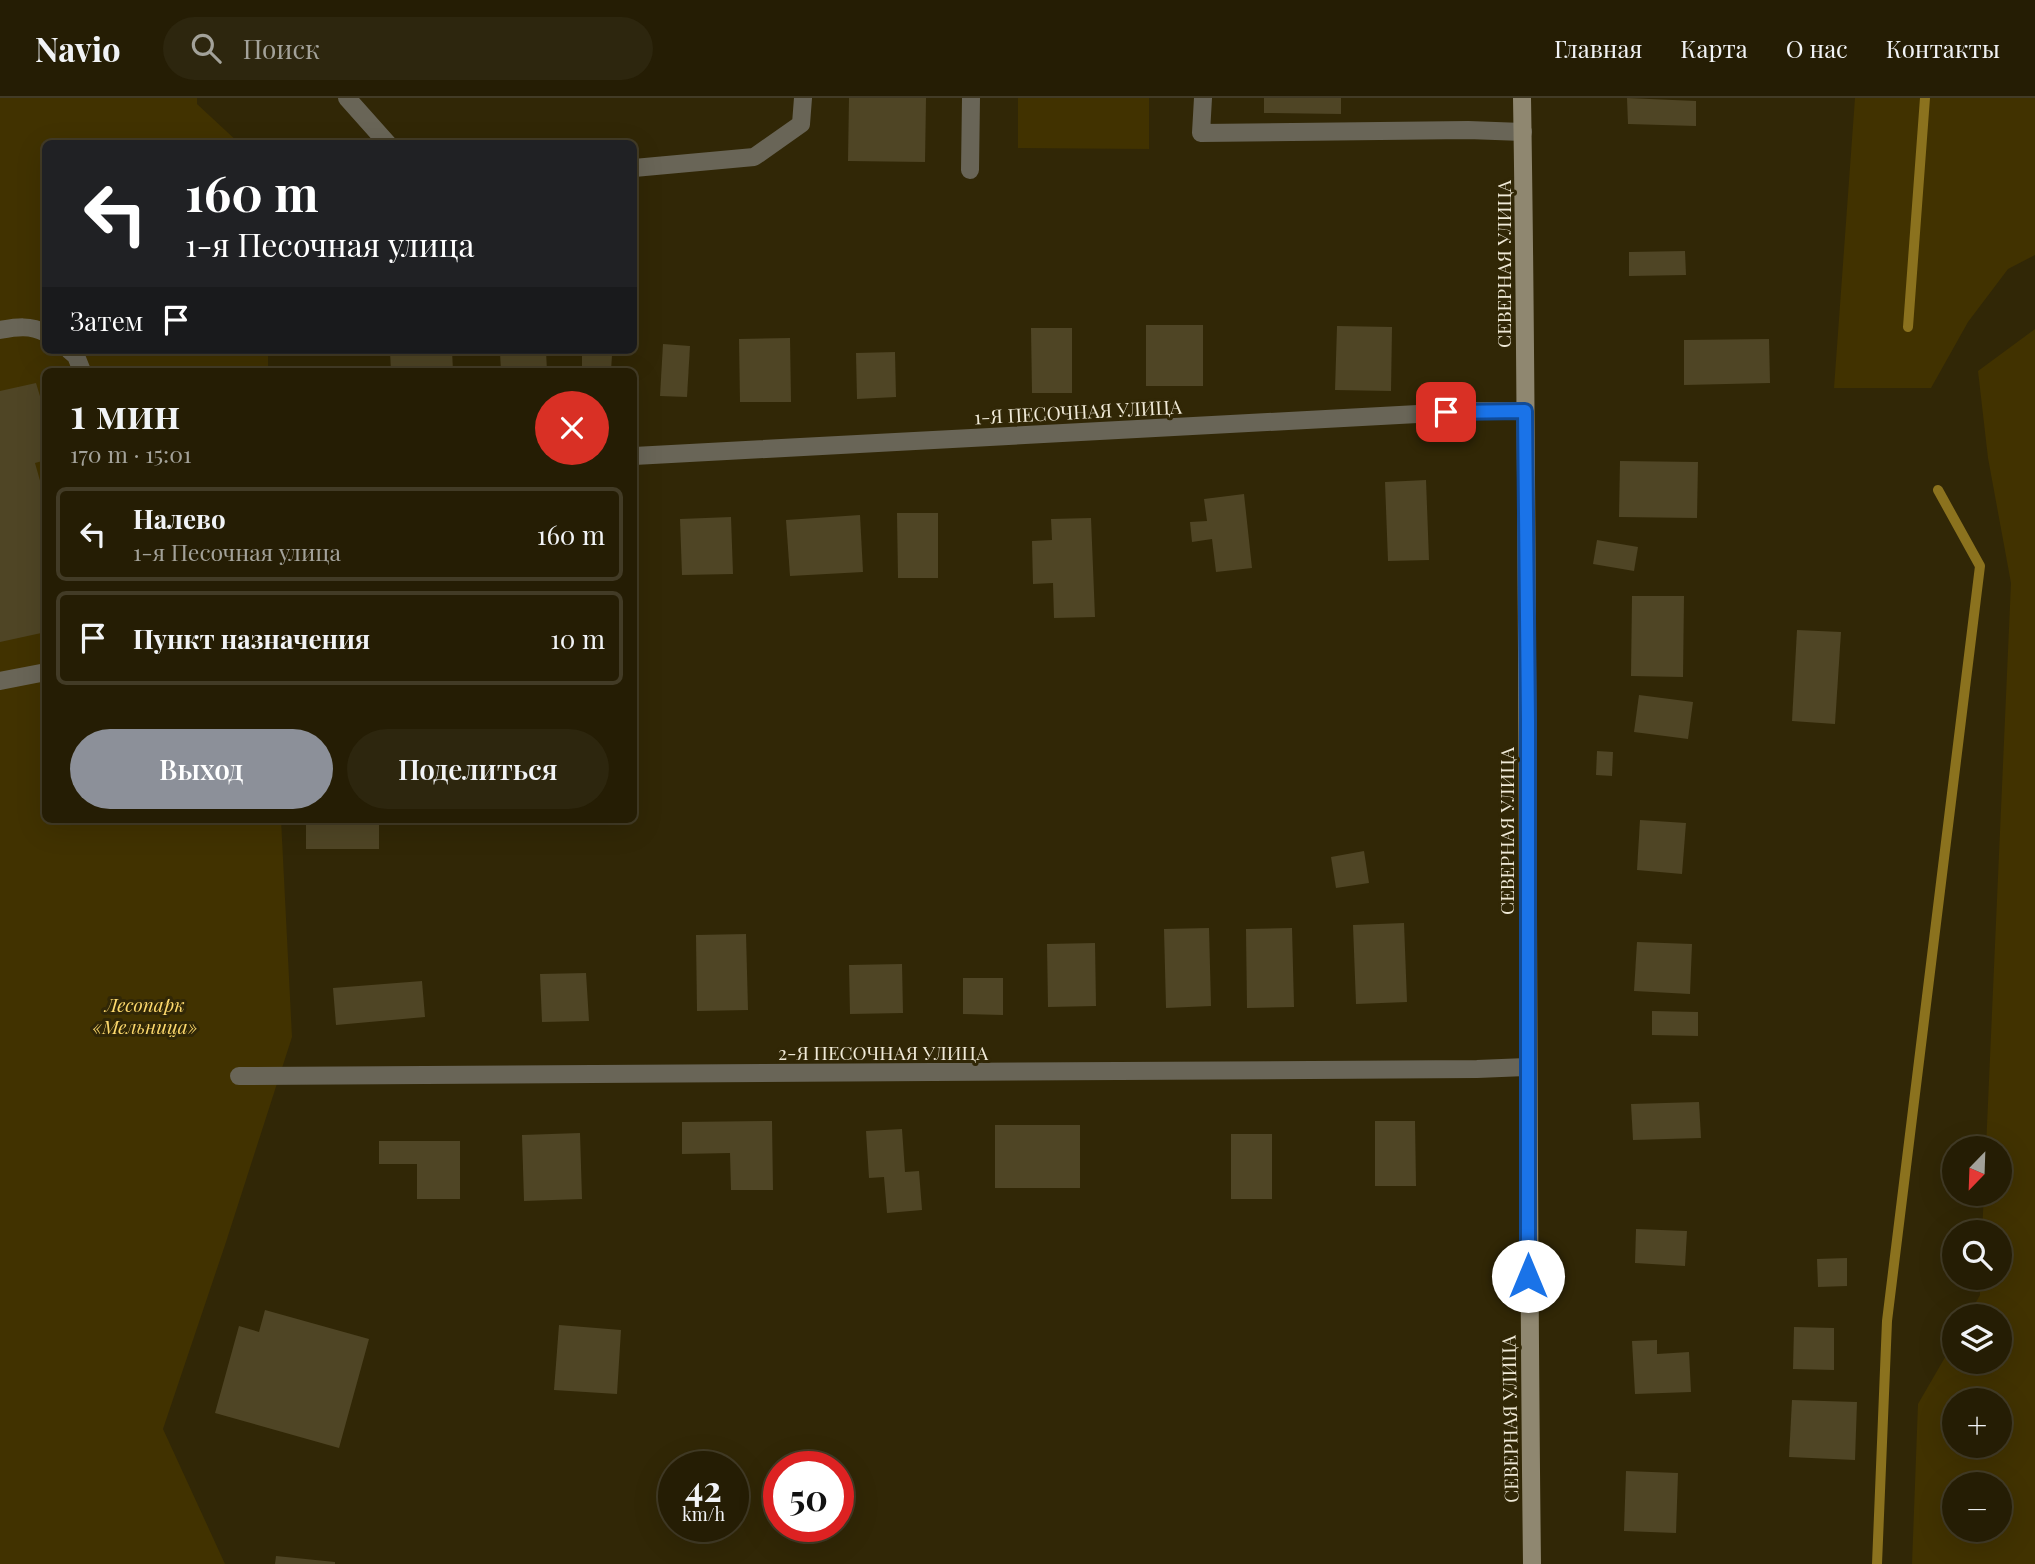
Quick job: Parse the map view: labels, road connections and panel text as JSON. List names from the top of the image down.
{
  "streets": {
    "main road": ["СЕВЕРНАЯ УЛИЦА"],
    "street": ["1-Я ПЕСОЧНАЯ УЛИЦА", "2-Я ПЕСОЧНАЯ УЛИЦА"]
  },
  "crossings": [
    ["СЕВЕРНАЯ УЛИЦА", "1-Я ПЕСОЧНАЯ УЛИЦА"],
    ["СЕВЕРНАЯ УЛИЦА", "2-Я ПЕСОЧНАЯ УЛИЦА"]
  ],
  "parks": ["Лесопарк «Мельница»"],
  "north": "bottom left",
  "page": {
    "header": "Navio",
    "search": "Поиск",
    "nav": [
      "Главная",
      "Карта",
      "О нас",
      "Контакты"
    ],
    "turn": ["160 m", "1-я Песочная улица"],
    "then": "Затем",
    "heading": ["1 мин", "170 m · 15:01"],
    "list": [
      {
        "name": "Налево",
        "note": "1-я Песочная улица",
        "value": "160 m"
      },
      {
        "name": "Пункт назначения",
        "value": "10 m"
      }
    ],
    "buttons": ["Выход", "Поделиться"],
    "map_buttons": ["+", "−"],
    "speed": "42 km/h",
    "limit": "50"
  }
}
